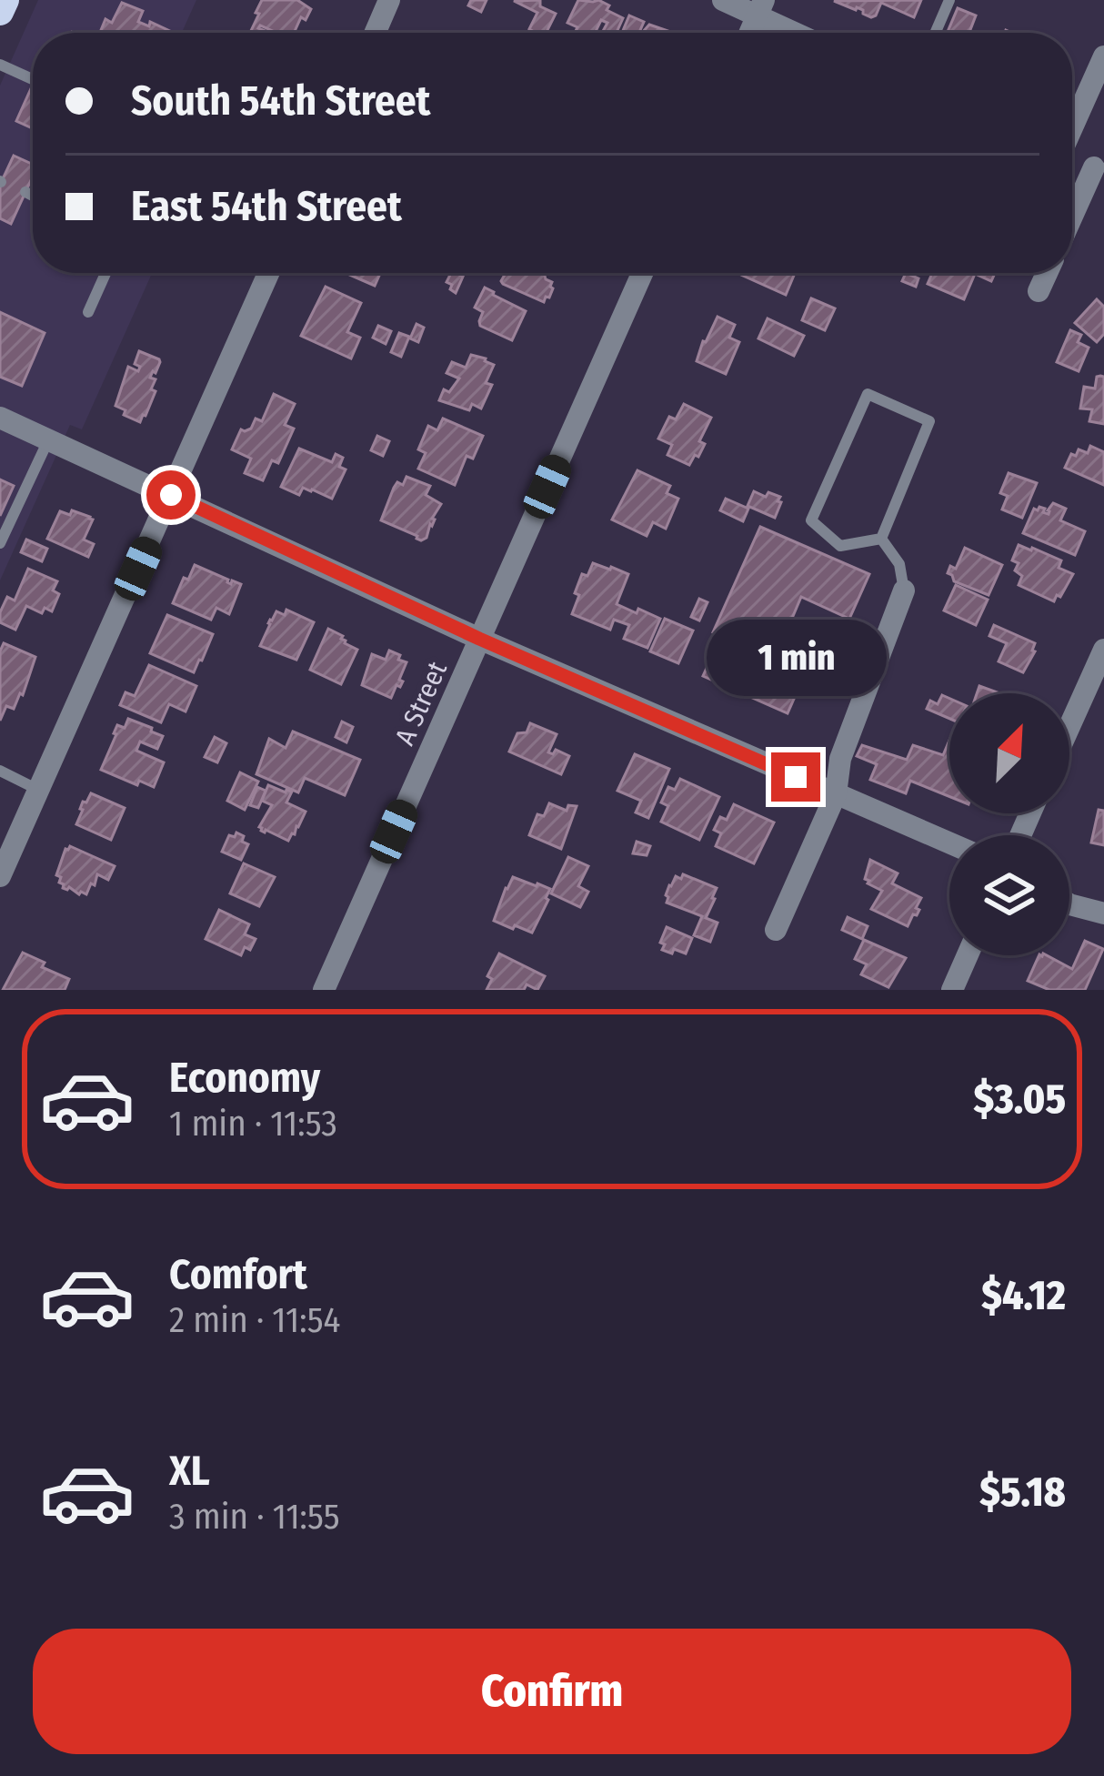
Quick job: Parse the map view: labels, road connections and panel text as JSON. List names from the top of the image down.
{
  "streets": {
    "street": ["A Street"]
  },
  "north": "top right",
  "page": {
    "banner": ["South 54th Street", "East 54th Street"],
    "bubble": "1 min",
    "list": [
      {
        "name": "Economy",
        "note": "1 min · 11:53",
        "value": "$3.05"
      },
      {
        "name": "Comfort",
        "note": "2 min · 11:54",
        "value": "$4.12"
      },
      {
        "name": "XL",
        "note": "3 min · 11:55",
        "value": "$5.18"
      }
    ],
    "buttons": "Confirm"
  }
}
